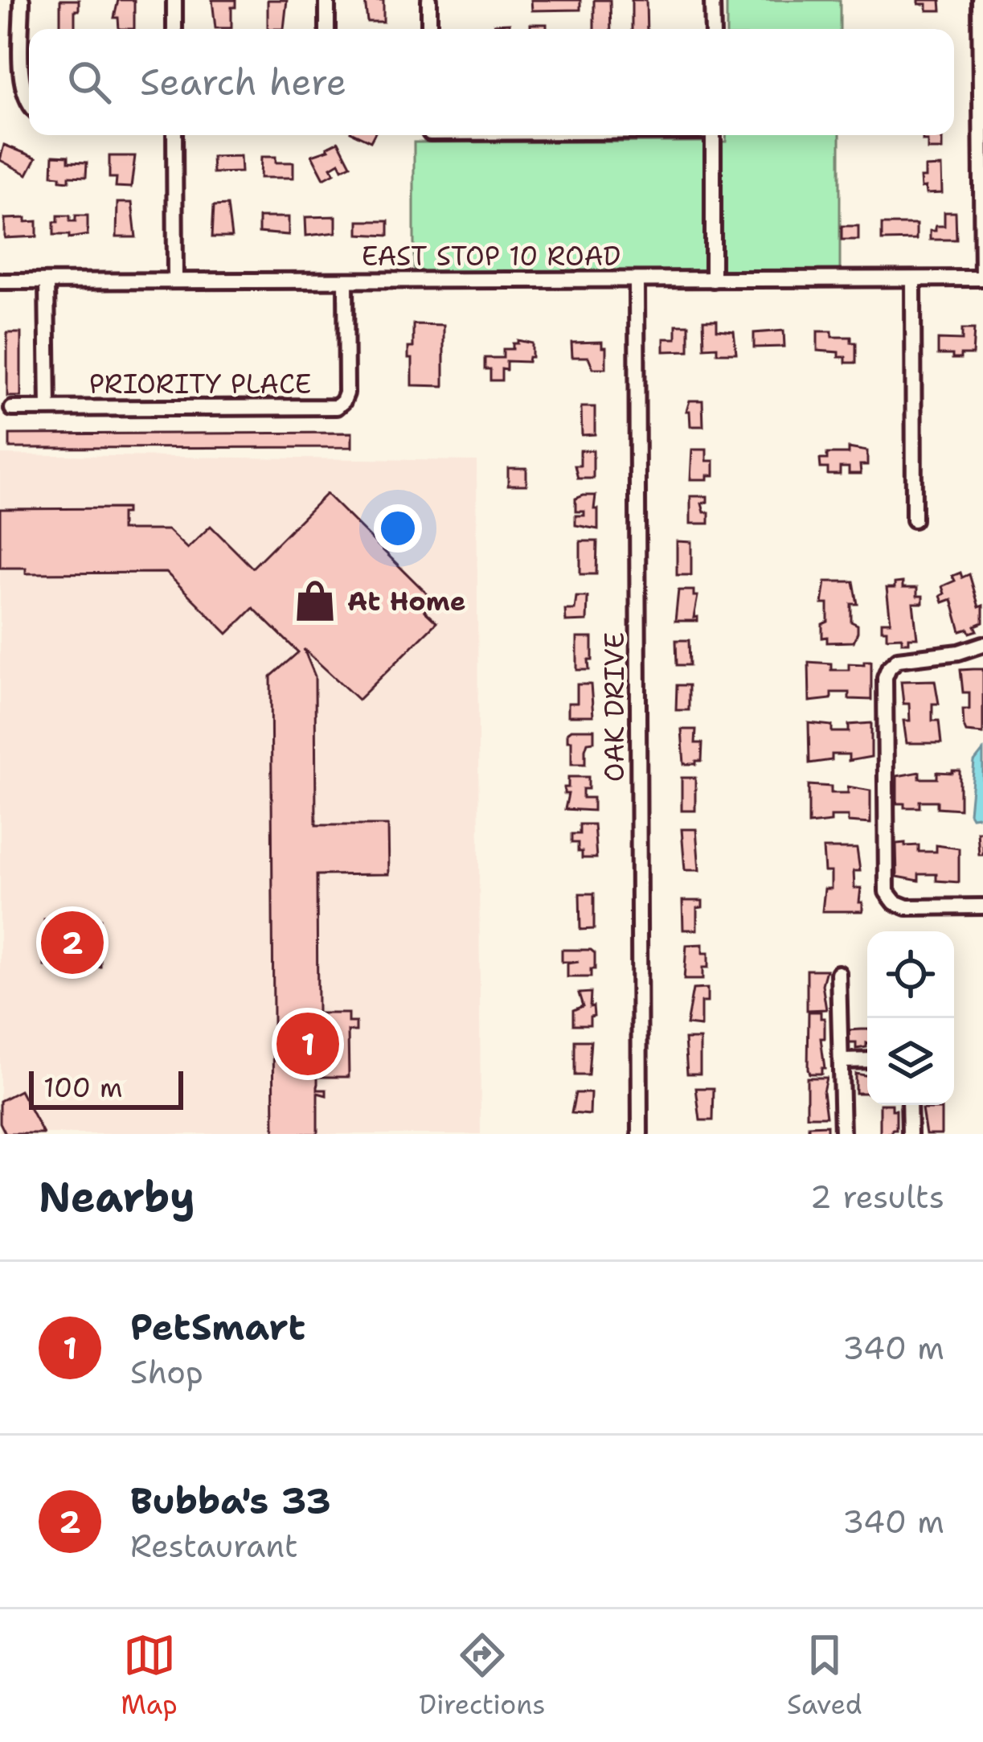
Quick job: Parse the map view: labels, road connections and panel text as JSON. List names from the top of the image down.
{
  "streets": {
    "street": ["EAST STOP 10 ROAD", "PRIORITY PLACE", "OAK DRIVE"]
  },
  "crossings": [
    ["EAST STOP 10 ROAD", "PRIORITY PLACE"],
    ["EAST STOP 10 ROAD", "OAK DRIVE"]
  ],
  "places": {
    "shop": ["At Home"]
  },
  "scale_bar": "100 m",
  "page": {
    "search": "Search here",
    "pins": ["2", "1"],
    "scale": "100 m",
    "heading": ["Nearby", "2 results"],
    "list": [
      {
        "mark": "1",
        "name": "PetSmart",
        "note": "Shop",
        "value": "340 m"
      },
      {
        "mark": "2",
        "name": "Bubba's 33",
        "note": "Restaurant",
        "value": "340 m"
      }
    ],
    "nav": ["Map", "Directions", "Saved"]
  }
}
